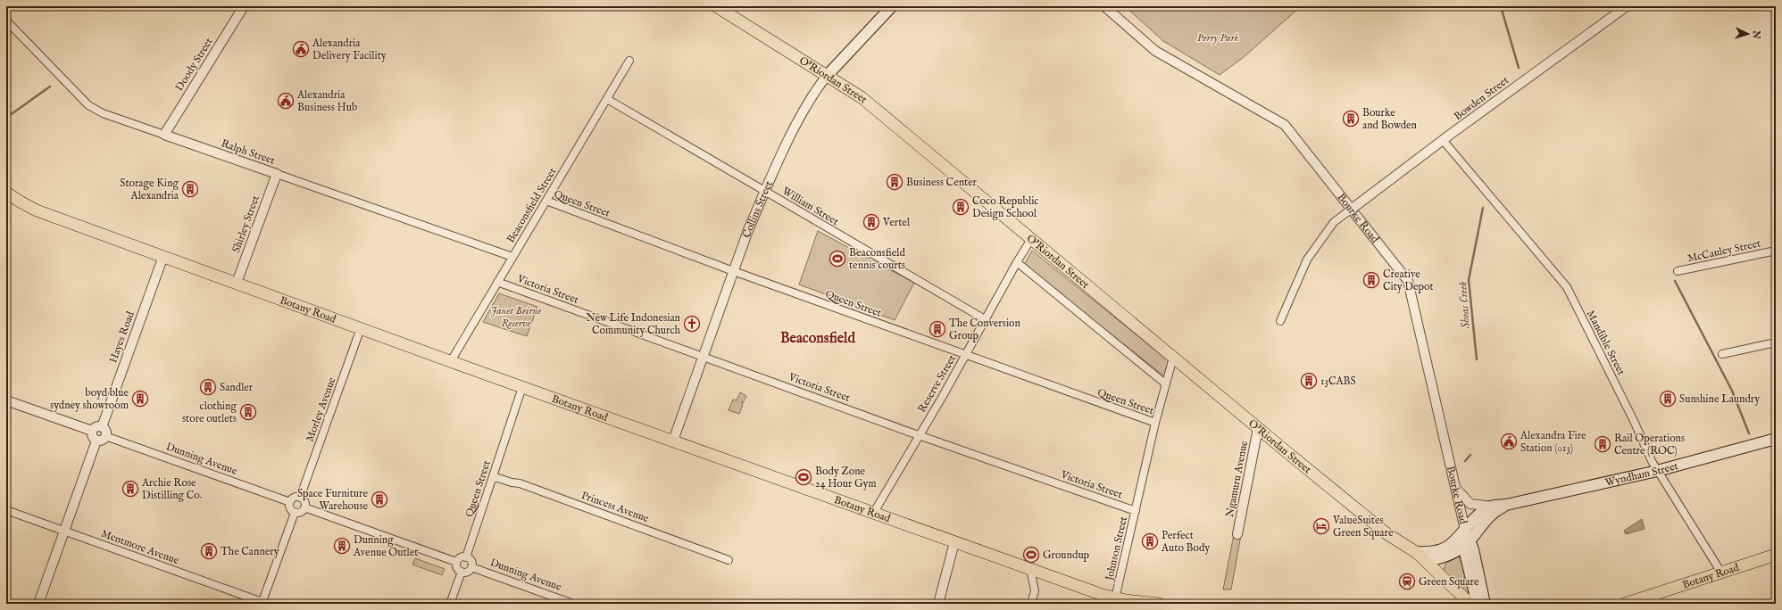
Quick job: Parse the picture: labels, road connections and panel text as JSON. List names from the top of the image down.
{
  "streets": {
    "main road": [
      "O'Riordan Street",
      "Collins Street",
      "Bourke Road",
      "Botany Road",
      "Wyndham Street"
    ],
    "street": [
      "Doody Street",
      "Bowden Street",
      "Ralph Street",
      "Queen Street",
      "Beaconsfield Street",
      "William Street",
      "Shirley Street",
      "McCauley Street",
      "Victoria Street",
      "Hayes Road",
      "Mandible Street",
      "Reserve Street",
      "Morley Avenue",
      "Dunning Avenue",
      "Ngamuru Avenue",
      "Princess Avenue",
      "Mentmore Avenue",
      "Johnson Street"
    ]
  },
  "crossings": [
    ["Doody Street", "Ralph Street"],
    ["O'Riordan Street", "Collins Street"],
    ["O'Riordan Street", "Reserve Street"],
    ["O'Riordan Street", "Wyndham Street"],
    ["O'Riordan Street", "Ngamuru Avenue"],
    ["O'Riordan Street", "Johnson Street"],
    ["Bowden Street", "Bourke Road"],
    ["Bowden Street", "Mandible Street"],
    ["Ralph Street", "Beaconsfield Street"],
    ["Ralph Street", "Shirley Street"],
    ["Queen Street", "Beaconsfield Street"],
    ["Queen Street", "Collins Street"],
    ["Queen Street", "Botany Road"],
    ["Queen Street", "Reserve Street"],
    ["Queen Street", "Dunning Avenue"],
    ["Queen Street", "Princess Avenue"],
    ["Queen Street", "Johnson Street"],
    ["Beaconsfield Street", "William Street"],
    ["Beaconsfield Street", "Victoria Street"],
    ["Beaconsfield Street", "Botany Road"],
    ["William Street", "Collins Street"],
    ["William Street", "Reserve Street"],
    ["Collins Street", "Victoria Street"],
    ["Collins Street", "Botany Road"],
    ["Bourke Road", "Wyndham Street"],
    ["Shirley Street", "Botany Road"],
    ["Victoria Street", "Reserve Street"],
    ["Victoria Street", "Johnson Street"],
    ["Botany Road", "Hayes Road"],
    ["Botany Road", "Mandible Street"],
    ["Botany Road", "Reserve Street"],
    ["Botany Road", "Morley Avenue"],
    ["Botany Road", "Johnson Street"],
    ["Hayes Road", "Dunning Avenue"],
    ["Mandible Street", "Wyndham Street"],
    ["Morley Avenue", "Dunning Avenue"]
  ],
  "districts": ["Beaconsfield"],
  "water": ["Sheas Creek"],
  "parks": ["Perry Park", "Janet Beirne Reserve"],
  "places": {
    "public building": ["Alexandria Delivery Facility", "Alexandria Business Hub", "Alexandra Fire Station (013)"],
    "building": [
      "Bourke and Bowden",
      "Business Center",
      "Storage King Alexandria",
      "Coco Republic Design School",
      "Vertel",
      "Creative City Depot",
      "The Conversion Group",
      "13CABS",
      "Sandler",
      "boyd blue sydney showroom",
      "Sunshine Laundry",
      "clothing store outlets",
      "Rail Operations Centre (ROC)",
      "Archie Rose Distilling Co.",
      "Space Furniture Warehouse",
      "Perfect Auto Body",
      "Dunning Avenue Outlet",
      "The Cannery"
    ],
    "sports": ["Beaconsfield tennis courts", "Body Zone 24 Hour Gym", "Groundup"],
    "church": ["New Life Indonesian Community Church"],
    "hotel": ["ValueSuites Green Square"],
    "station": ["Green Square"]
  },
  "north": "right"
}
